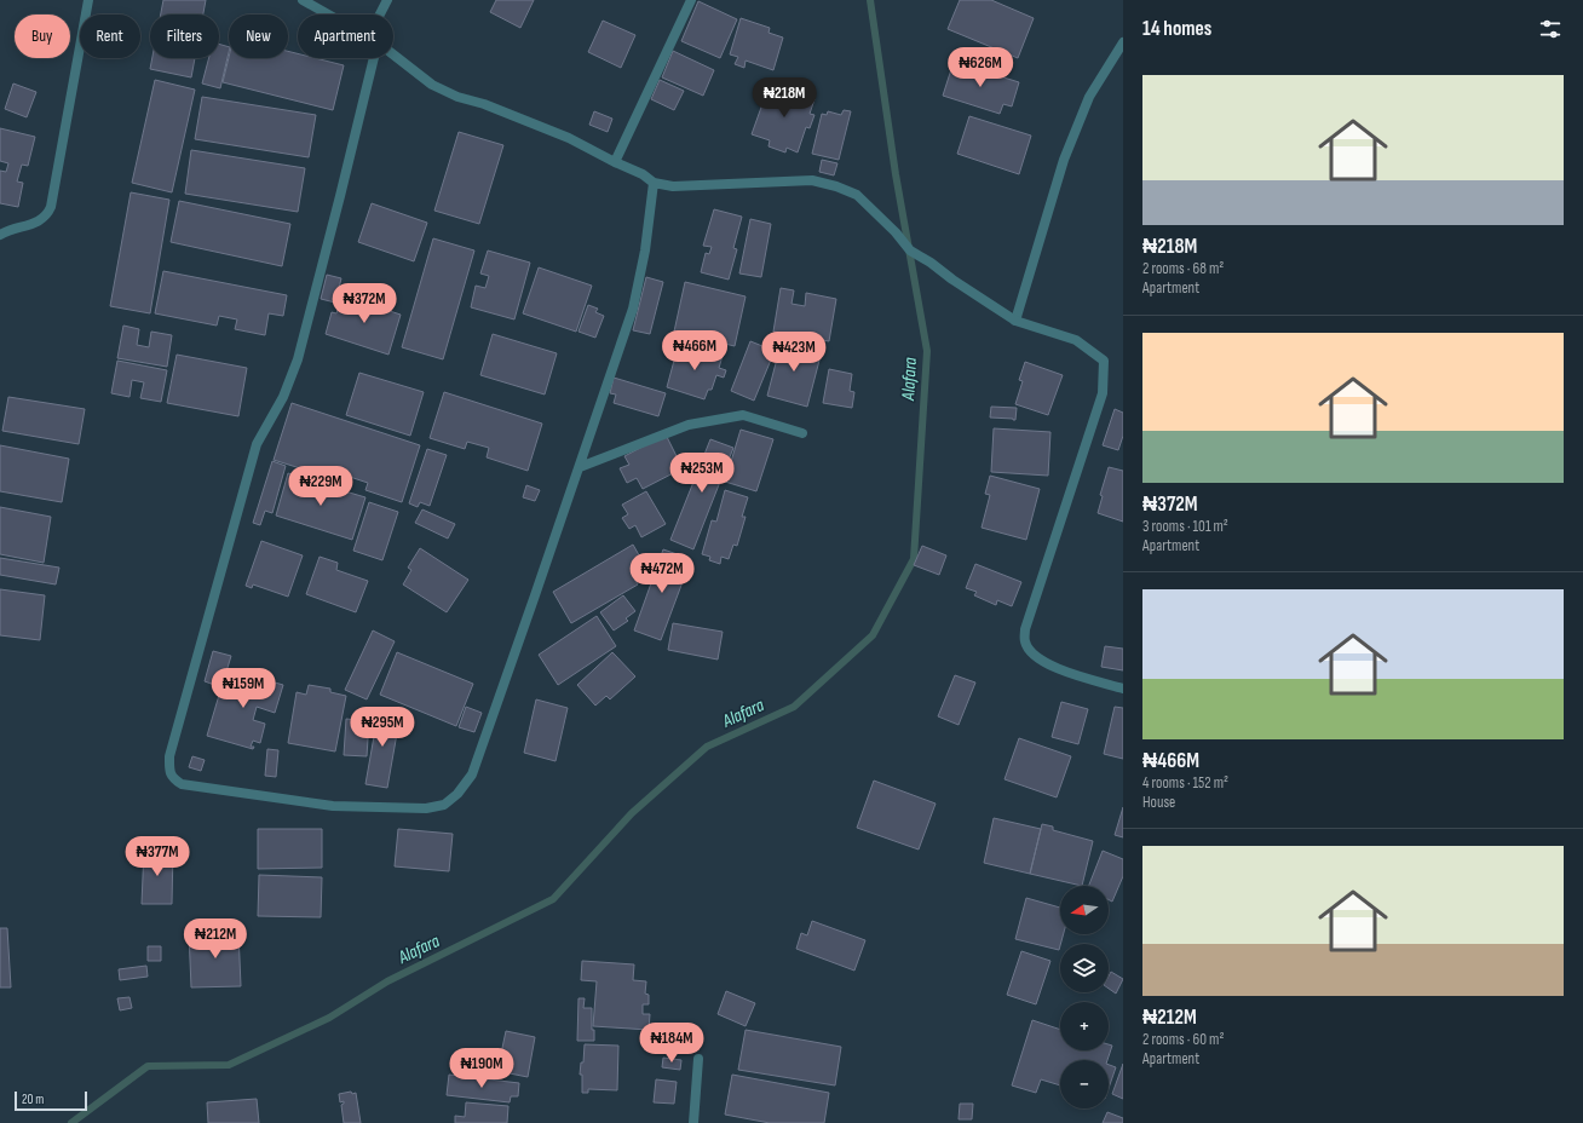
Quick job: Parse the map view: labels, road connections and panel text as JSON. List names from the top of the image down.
{
  "water": ["Alafara"],
  "scale_bar": "20 m",
  "north": "left",
  "page": {
    "heading": "14 homes",
    "chip": [
      "Buy",
      "Rent",
      "Filters",
      "New",
      "Apartment"
    ],
    "price": [
      "₦626M",
      "₦218M",
      "₦372M",
      "₦466M",
      "₦423M",
      "₦253M",
      "₦229M",
      "₦472M",
      "₦159M",
      "₦295M",
      "₦377M",
      "₦212M",
      "₦184M",
      "₦190M"
    ],
    "list": [
      {
        "name": "₦218M",
        "note": "2 rooms · 68 m² · Apartment"
      },
      {
        "name": "₦372M",
        "note": "3 rooms · 101 m² · Apartment"
      },
      {
        "name": "₦466M",
        "note": "4 rooms · 152 m² · House"
      },
      {
        "name": "₦212M",
        "note": "2 rooms · 60 m² · Apartment"
      }
    ],
    "map_buttons": ["+", "−"],
    "scale": "20 m"
  }
}
